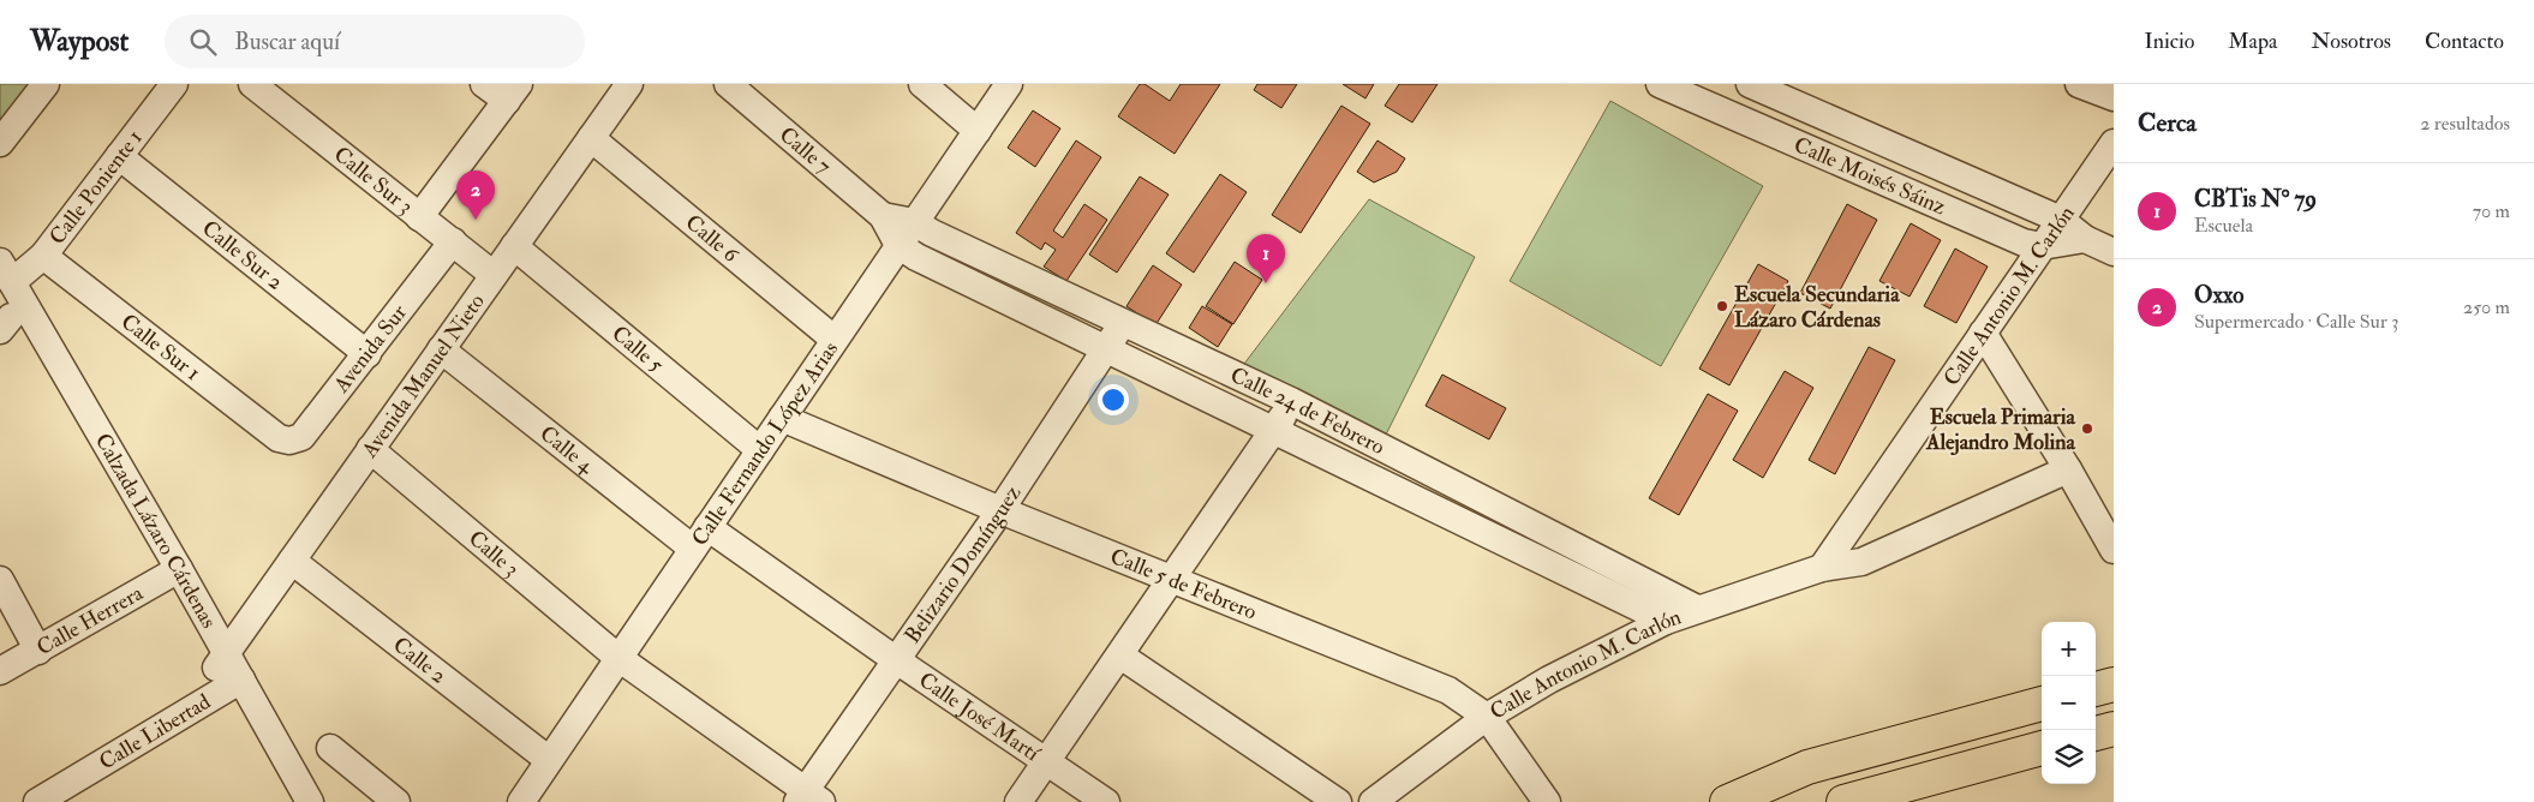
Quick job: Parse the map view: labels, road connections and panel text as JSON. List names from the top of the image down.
{
  "streets": {
    "street": [
      "Calle 7",
      "Calle Moisés Sáinz",
      "Calle Sur 3",
      "Calle Poniente 1",
      "Calle 6",
      "Calle Sur 2",
      "Calle Antonio M. Carlón",
      "Calle Sur 1",
      "Calle 5",
      "Avenida Sur",
      "Avenida Manuel Nieto",
      "Calle 24 de Febrero",
      "Calle Fernando López Arias",
      "Calle 4",
      "Calzada Lázaro Cárdenas",
      "Calle 3",
      "Belizario Domínguez",
      "Calle 5 de Febrero",
      "Calle Herrera",
      "Calle 2",
      "Calle José Martí",
      "Calle Libertad"
    ]
  },
  "crossings": [
    ["Calle 7", "Calle 24 de Febrero"],
    ["Calle 7", "Calle Fernando López Arias"],
    ["Calle Moisés Sáinz", "Calle Antonio M. Carlón"],
    ["Calle Sur 3", "Avenida Sur"],
    ["Calle Sur 3", "Avenida Manuel Nieto"],
    ["Calle Poniente 1", "Calle Sur 2"],
    ["Calle Poniente 1", "Calle Sur 1"],
    ["Calle Poniente 1", "Calzada Lázaro Cárdenas"],
    ["Calle 6", "Avenida Manuel Nieto"],
    ["Calle 6", "Calle Fernando López Arias"],
    ["Calle Sur 2", "Avenida Sur"],
    ["Calle Antonio M. Carlón", "Calle 24 de Febrero"],
    ["Calle Antonio M. Carlón", "Calle 5 de Febrero"],
    ["Calle Sur 1", "Avenida Sur"],
    ["Calle 5", "Avenida Manuel Nieto"],
    ["Calle 5", "Calle Fernando López Arias"],
    ["Avenida Manuel Nieto", "Calle 4"],
    ["Avenida Manuel Nieto", "Calzada Lázaro Cárdenas"],
    ["Avenida Manuel Nieto", "Calle 3"],
    ["Avenida Manuel Nieto", "Calle 2"],
    ["Avenida Manuel Nieto", "Calle Libertad"],
    ["Calle 24 de Febrero", "Calle Fernando López Arias"],
    ["Calle 24 de Febrero", "Belizario Domínguez"],
    ["Calle Fernando López Arias", "Calle 4"],
    ["Calle Fernando López Arias", "Calle 3"],
    ["Calle Fernando López Arias", "Calle 5 de Febrero"],
    ["Calle Fernando López Arias", "Calle 2"],
    ["Calle Fernando López Arias", "Calle José Martí"],
    ["Calle 4", "Calle José Martí"],
    ["Calzada Lázaro Cárdenas", "Calle Herrera"],
    ["Calzada Lázaro Cárdenas", "Calle Libertad"],
    ["Calle 3", "Belizario Domínguez"],
    ["Belizario Domínguez", "Calle 5 de Febrero"],
    ["Belizario Domínguez", "Calle José Martí"]
  ],
  "places": ["Escuela Secundaria Lázaro Cárdenas", "Escuela Primaria Alejandro Molina"],
  "page": {
    "header": "Waypost",
    "search": "Buscar aquí",
    "nav": [
      "Inicio",
      "Mapa",
      "Nosotros",
      "Contacto"
    ],
    "heading": ["Cerca", "2 resultados"],
    "list": [
      {
        "mark": "1",
        "name": "CBTis N° 79",
        "note": "Escuela",
        "value": "70 m"
      },
      {
        "mark": "2",
        "name": "Oxxo",
        "note": "Supermercado · Calle Sur 3",
        "value": "250 m"
      }
    ],
    "pins": ["2", "1"],
    "map_buttons": ["+", "−"]
  }
}
